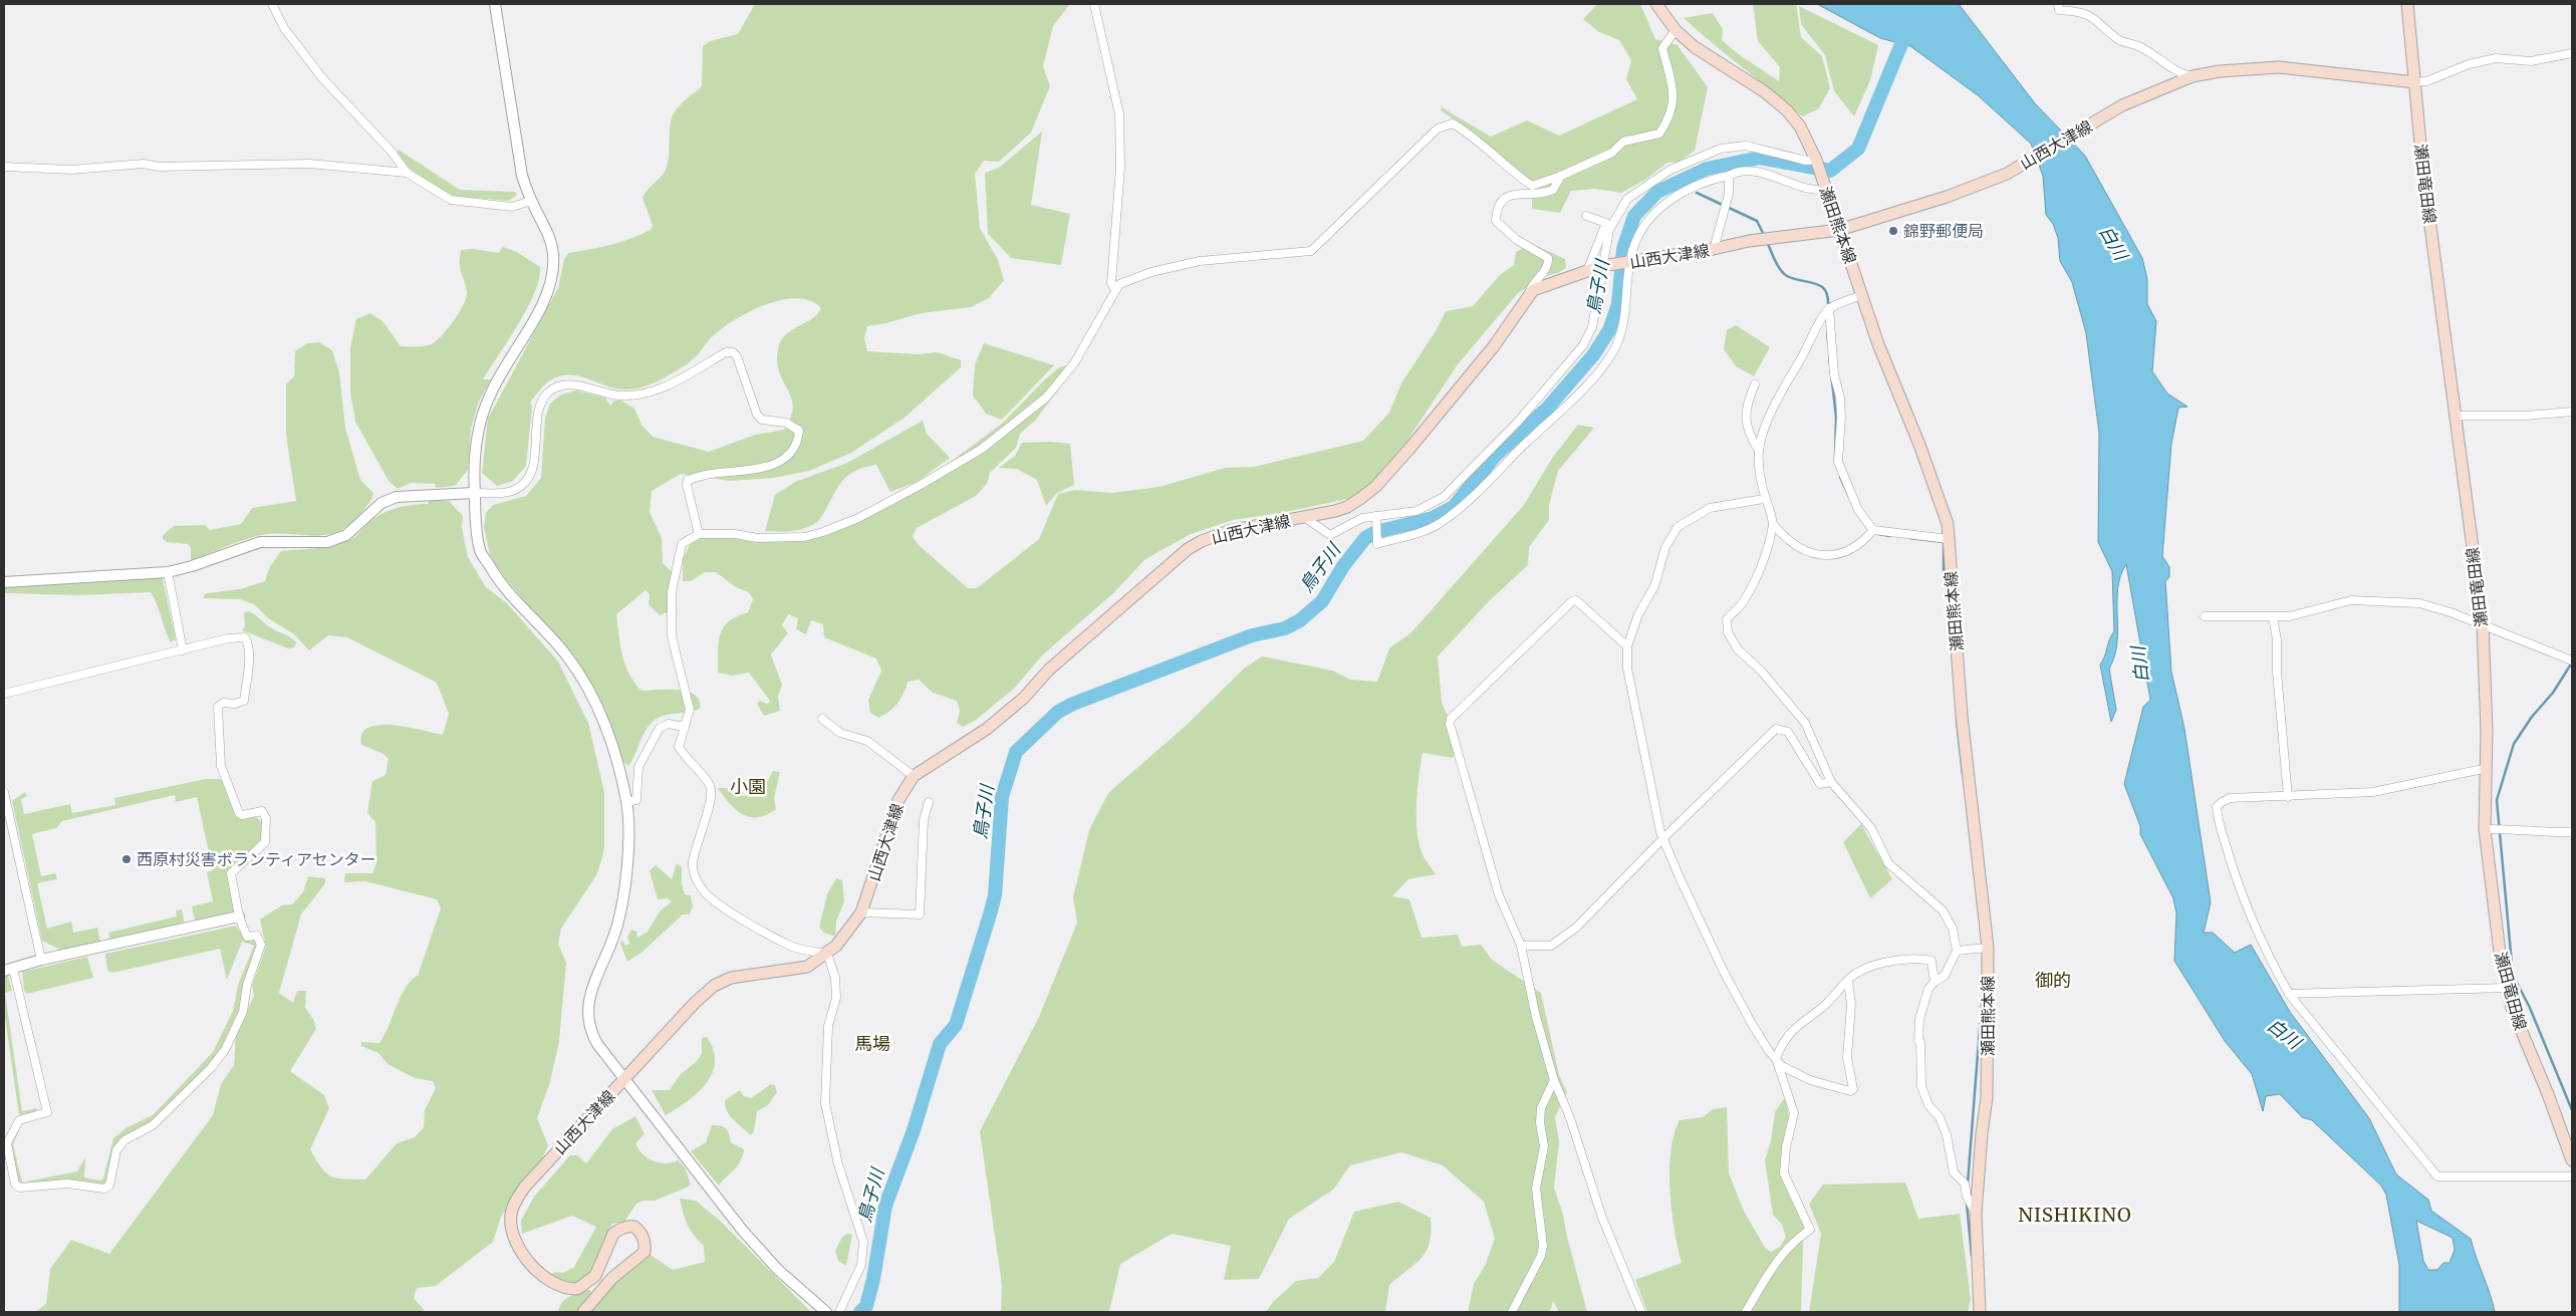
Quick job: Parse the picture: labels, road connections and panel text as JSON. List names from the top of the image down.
{
  "streets": {
    "main road": ["山西大津線", "瀬田竜田線", "瀬田熊本線"]
  },
  "crossings": [
    ["山西大津線", "瀬田竜田線"],
    ["山西大津線", "瀬田熊本線"]
  ],
  "districts": [
    "小園",
    "御的",
    "馬場",
    "NISHIKINO"
  ],
  "water": ["白川", "鳥子川"],
  "places": ["錦野郵便局", "西原村災害ボランティアセンター"]
}
